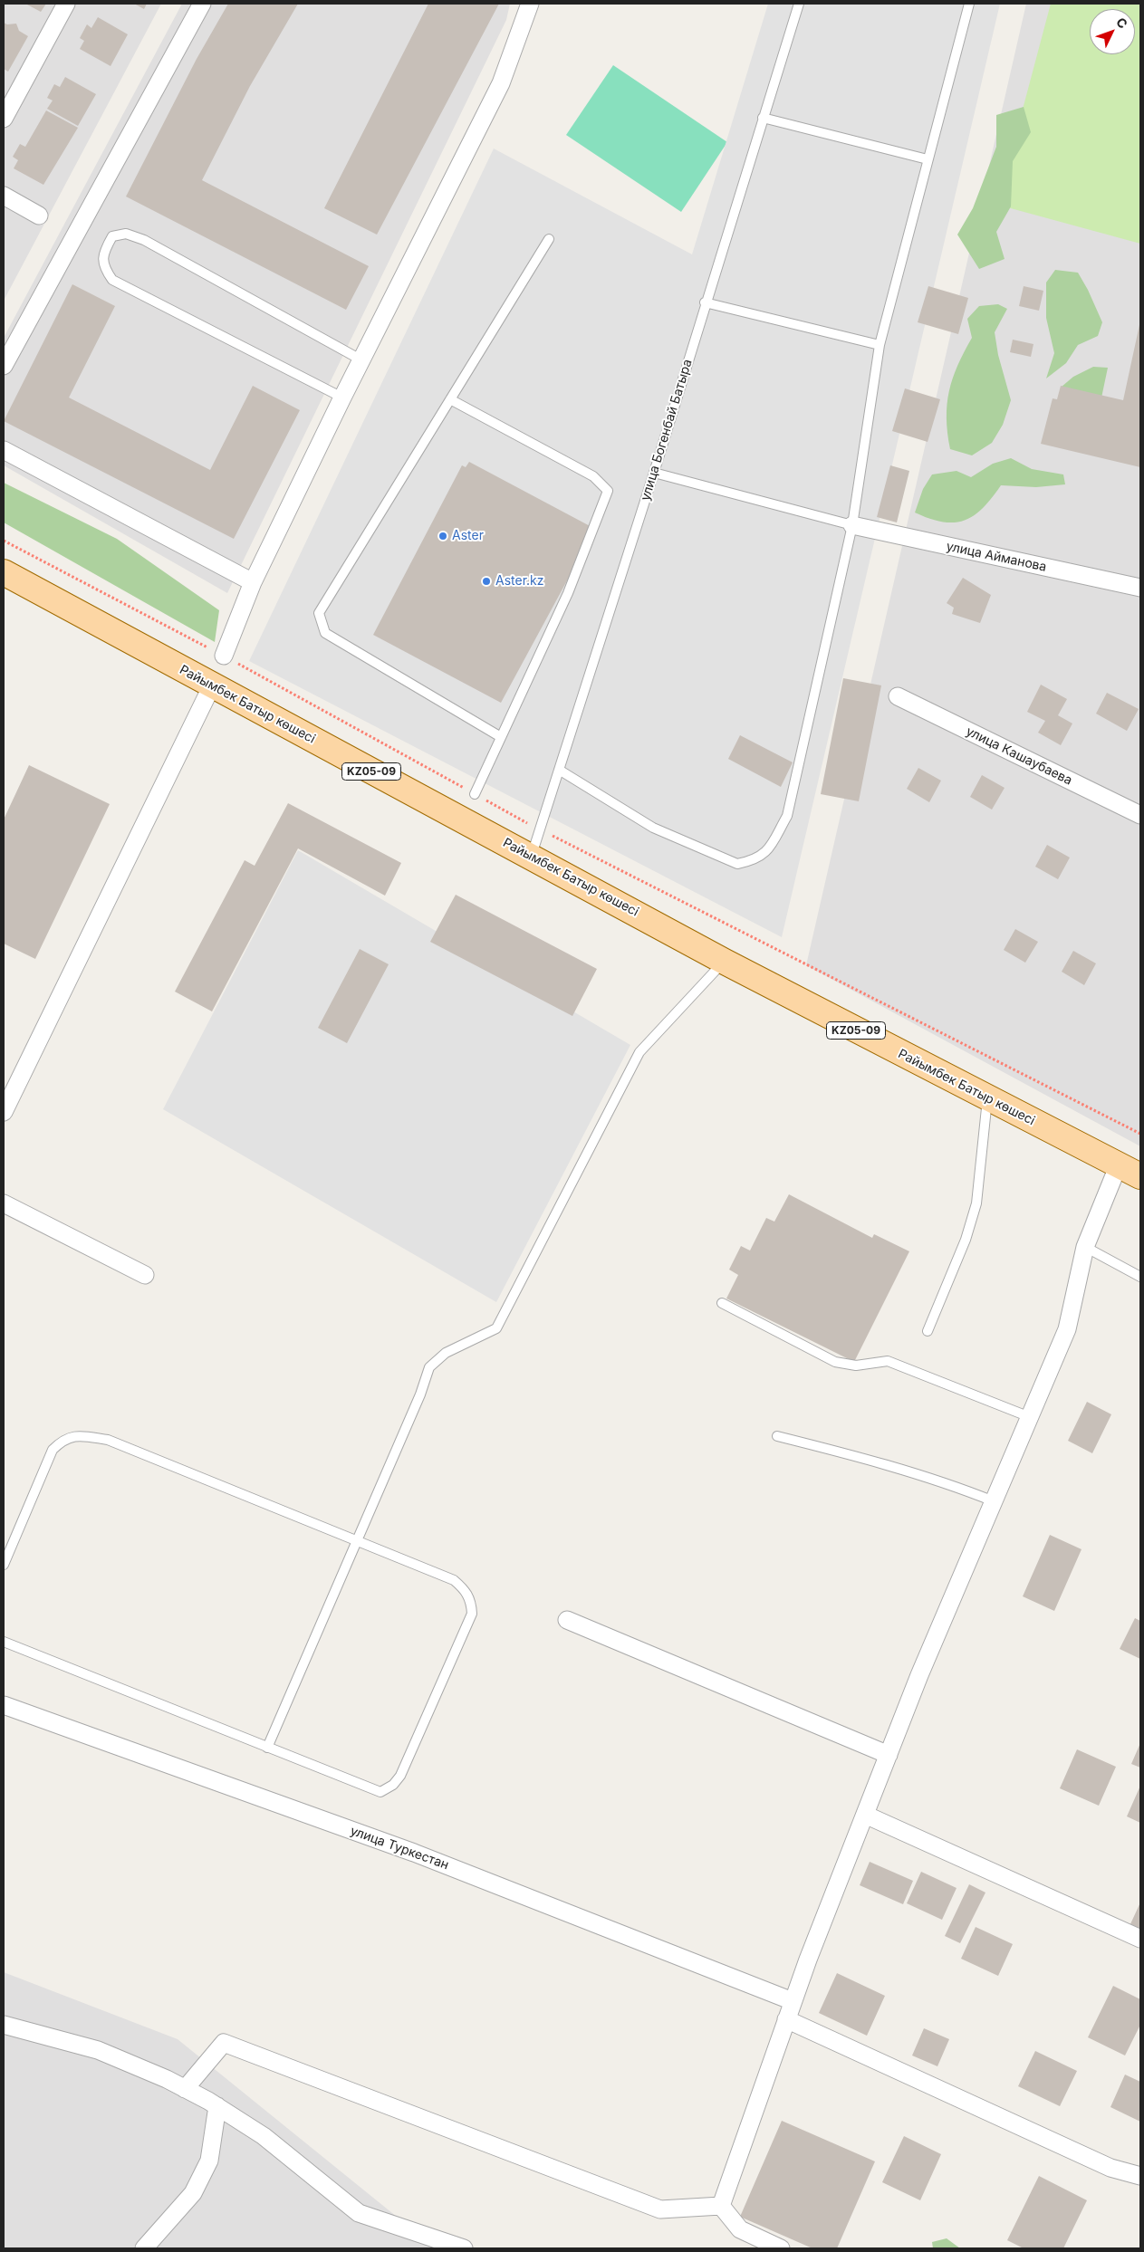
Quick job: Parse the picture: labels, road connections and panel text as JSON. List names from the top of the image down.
{
  "streets": {
    "main road": ["Райымбек Батыр көшесі", "KZ05-09"],
    "street": ["улица Айманова", "улица Кашаубаева", "улица Туркестан"],
    "lane": ["улица Богенбай Батыра"]
  },
  "crossings": [
    ["улица Богенбай Батыра", "Райымбек Батыр көшесі"]
  ],
  "places": ["Aster", "Aster.kz"],
  "north": "top right"
}
